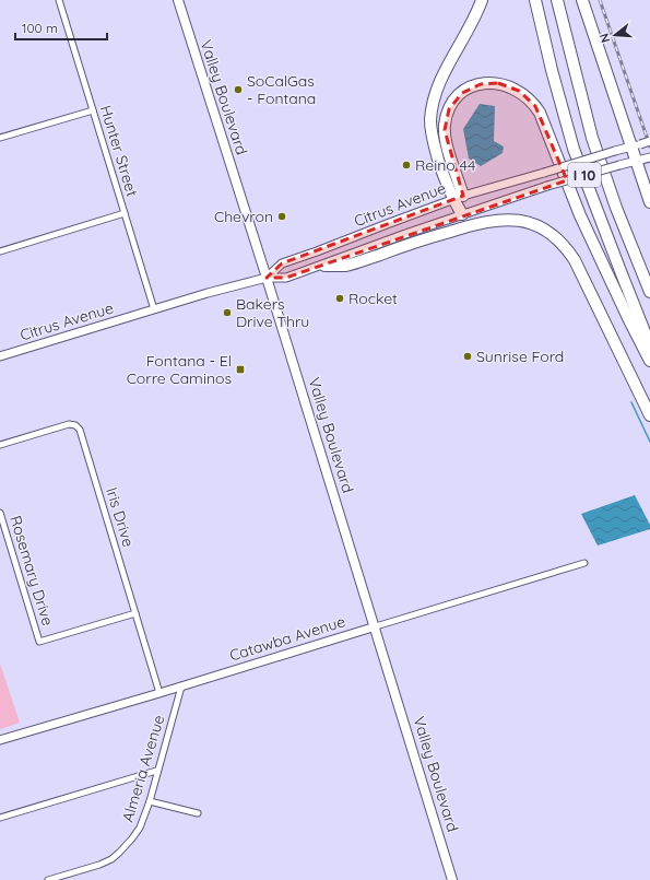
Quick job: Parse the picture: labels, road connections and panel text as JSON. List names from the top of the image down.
{
  "streets": {
    "highway": ["I 10"],
    "main road": ["Valley Boulevard", "Citrus Avenue", "Catawba Avenue"],
    "street": [
      "Hunter Street",
      "Iris Drive",
      "Rosemary Drive",
      "Almeria Avenue"
    ]
  },
  "crossings": [
    ["Valley Boulevard", "Citrus Avenue"],
    ["Valley Boulevard", "Catawba Avenue"],
    ["Hunter Street", "Citrus Avenue"],
    ["Iris Drive", "Rosemary Drive"],
    ["Iris Drive", "Catawba Avenue"],
    ["Catawba Avenue", "Almeria Avenue"]
  ],
  "places": {
    "other": [
      "SoCalGas - Fontana",
      "Reino 44",
      "Chevron",
      "Rocket",
      "Bakers Drive Thru",
      "Sunrise Ford"
    ],
    "transit": ["Fontana - El Corre Caminos"]
  },
  "scale_bar": "100 m",
  "north": "left"
}
